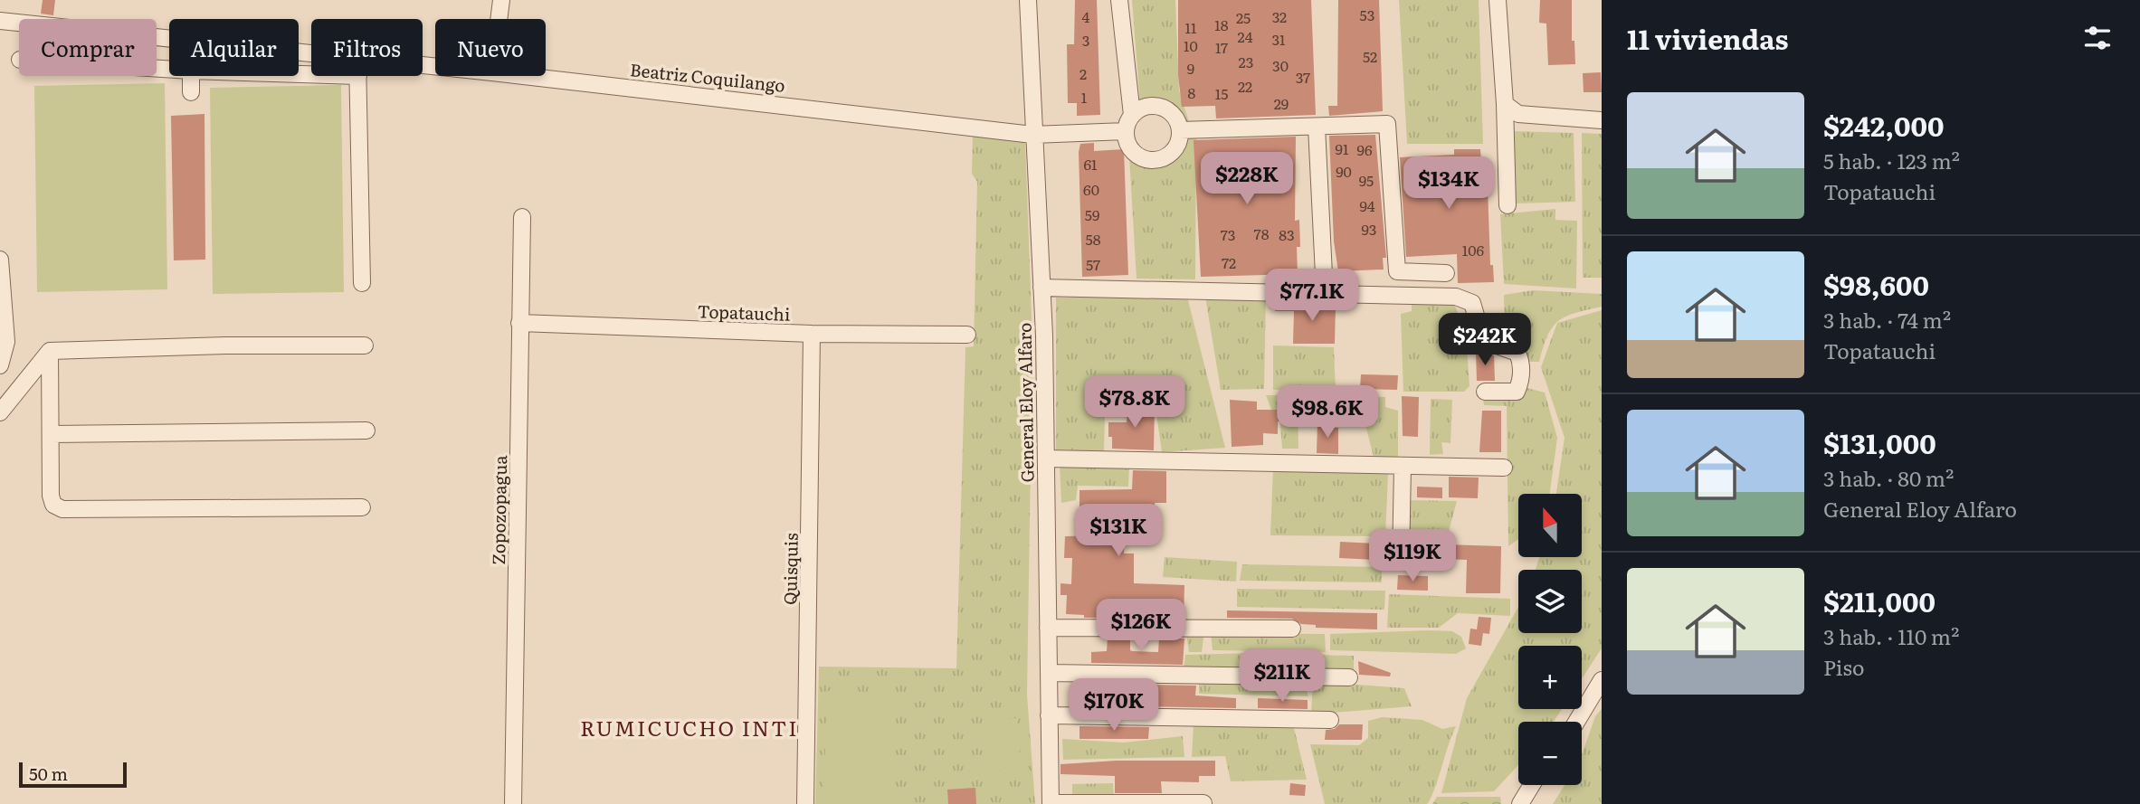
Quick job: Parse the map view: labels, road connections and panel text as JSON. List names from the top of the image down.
{
  "streets": {
    "street": [
      "Beatriz Coquilango",
      "Topatauchi",
      "General Eloy Alfaro",
      "Zopozopagua",
      "Quisquis"
    ]
  },
  "crossings": [
    ["Beatriz Coquilango", "General Eloy Alfaro"],
    ["Topatauchi", "Zopozopagua"],
    ["Topatauchi", "Quisquis"]
  ],
  "districts": ["RUMICUCHO INTI"],
  "house_numbers": [
    "53",
    "4",
    "32",
    "25",
    "18",
    "11",
    "24",
    "31",
    "3",
    "10",
    "17",
    "52",
    "23",
    "30",
    "9",
    "2",
    "37",
    "22",
    "8",
    "15",
    "1",
    "29",
    "91",
    "96",
    "61",
    "90",
    "95",
    "60",
    "94",
    "59",
    "93",
    "78",
    "73",
    "83",
    "58",
    "106",
    "72",
    "57"
  ],
  "scale_bar": "50 m",
  "north": "top",
  "page": {
    "heading": "11 viviendas",
    "chip": [
      "Comprar",
      "Alquilar",
      "Filtros",
      "Nuevo"
    ],
    "list": [
      {
        "name": "$242,000",
        "note": "5 hab. · 123 m² · Topatauchi"
      },
      {
        "name": "$98,600",
        "note": "3 hab. · 74 m² · Topatauchi"
      },
      {
        "name": "$131,000",
        "note": "3 hab. · 80 m² · General Eloy Alfaro"
      },
      {
        "name": "$211,000",
        "note": "3 hab. · 110 m² · Piso"
      }
    ],
    "price": [
      "$228K",
      "$134K",
      "$77.1K",
      "$242K",
      "$78.8K",
      "$98.6K",
      "$131K",
      "$119K",
      "$126K",
      "$211K",
      "$170K"
    ],
    "map_buttons": ["+", "−"],
    "scale": "50 m"
  }
}
